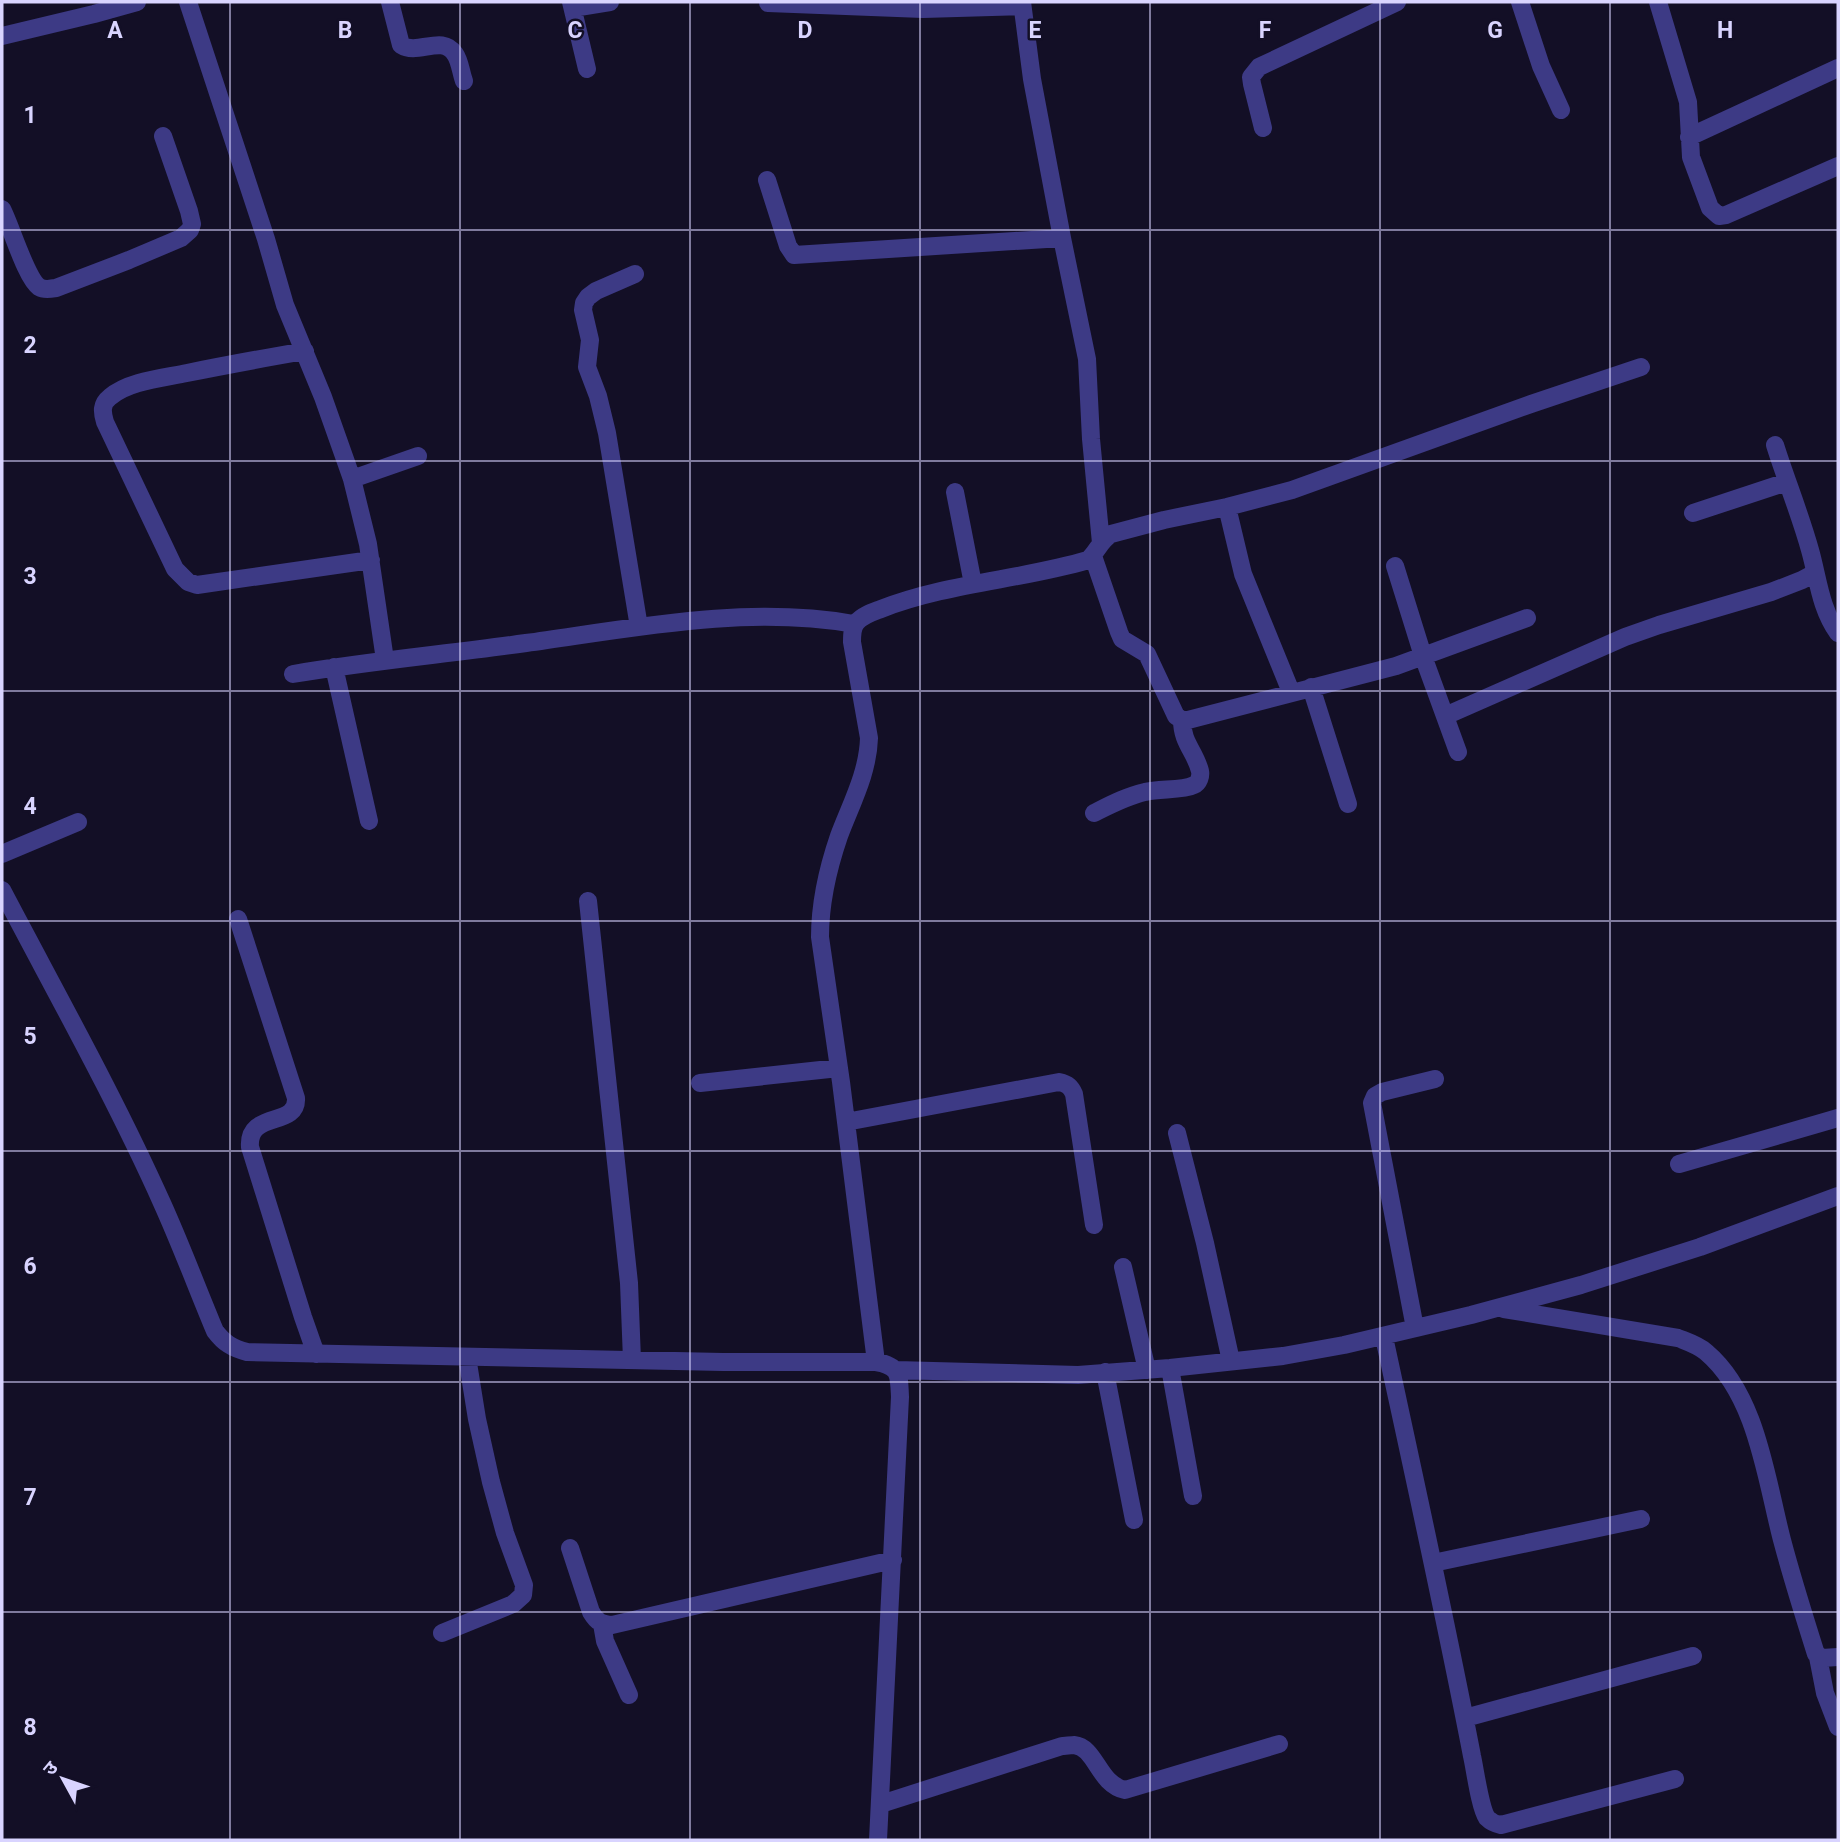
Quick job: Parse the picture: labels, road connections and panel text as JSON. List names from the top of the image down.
{
  "north": "top left",
  "grid": {
    "columns": [
      "A",
      "B",
      "C",
      "D",
      "E",
      "F",
      "G",
      "H"
    ],
    "rows": [
      "1",
      "2",
      "3",
      "4",
      "5",
      "6",
      "7",
      "8"
    ]
  }
}
